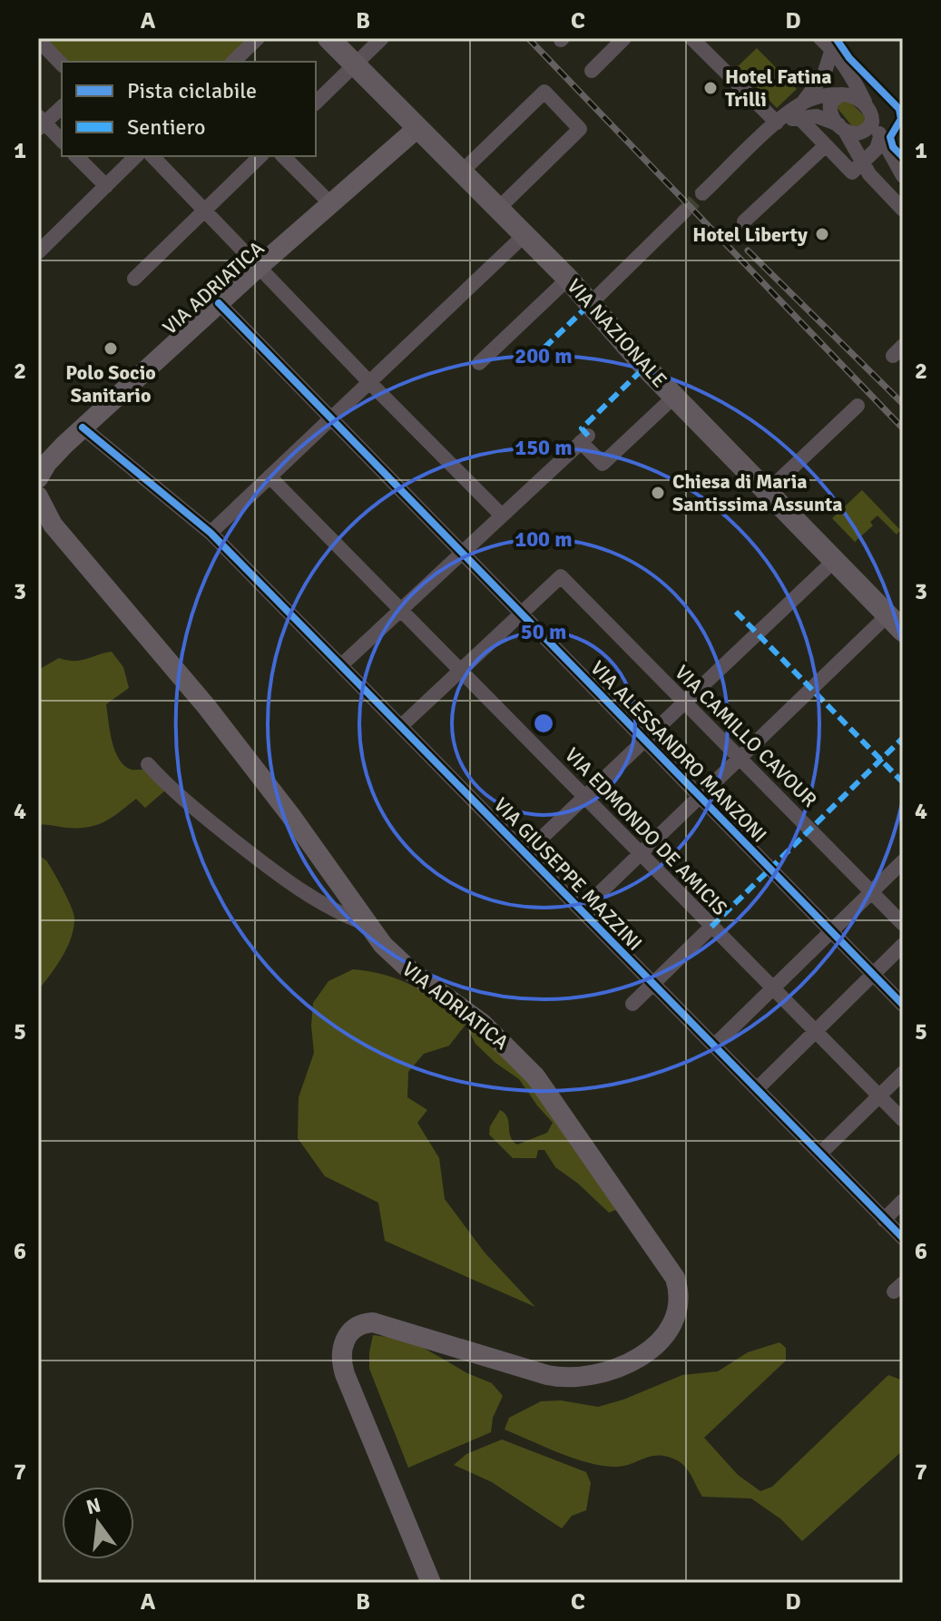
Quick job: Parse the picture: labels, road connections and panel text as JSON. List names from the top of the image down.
{
  "streets": {
    "main road": ["VIA ADRIATICA", "VIA NAZIONALE"],
    "street": [
      "VIA CAMILLO CAVOUR",
      "VIA ALESSANDRO MANZONI",
      "VIA EDMONDO DE AMICIS",
      "VIA GIUSEPPE MAZZINI"
    ]
  },
  "crossings": [
    ["VIA ADRIATICA", "VIA NAZIONALE"],
    ["VIA ADRIATICA", "VIA ALESSANDRO MANZONI"],
    ["VIA ADRIATICA", "VIA GIUSEPPE MAZZINI"],
    ["VIA CAMILLO CAVOUR", "VIA ALESSANDRO MANZONI"]
  ],
  "places": [
    "Hotel Fatina Trilli",
    "Hotel Liberty",
    "Polo Socio Sanitario",
    "Chiesa di Maria Santissima Assunta"
  ],
  "legend": ["Pista ciclabile", "Sentiero"],
  "north": "top",
  "grid": {
    "columns": [
      "A",
      "B",
      "C",
      "D"
    ],
    "rows": [
      "1",
      "2",
      "3",
      "4",
      "5",
      "6",
      "7"
    ]
  },
  "rings": [
    "200 m",
    "150 m",
    "100 m",
    "50 m"
  ]
}
